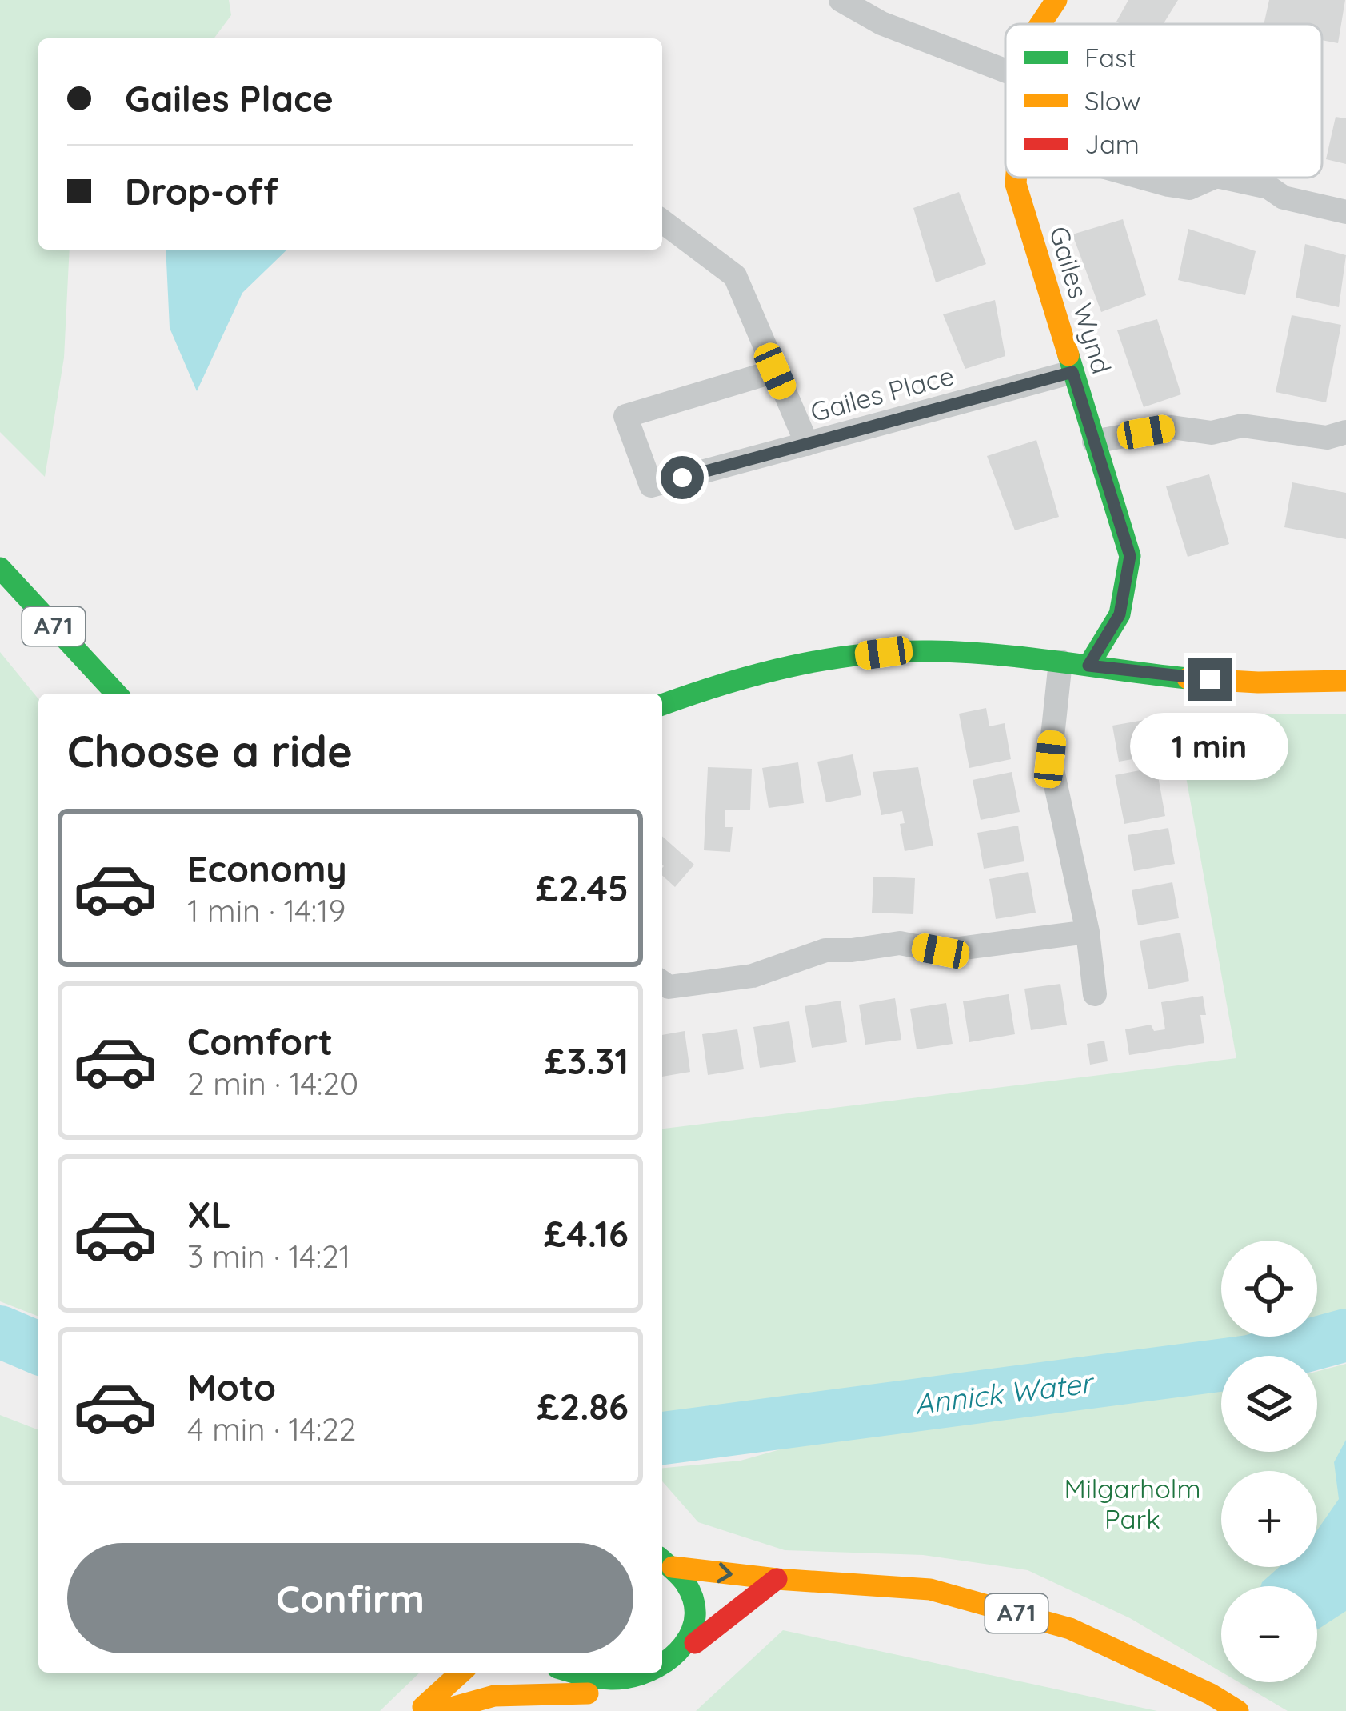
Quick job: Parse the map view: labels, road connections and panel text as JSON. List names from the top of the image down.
{
  "streets": {
    "street": ["Gailes Wynd", "Gailes Place", "A71"]
  },
  "crossings": [
    ["Gailes Wynd", "Gailes Place"]
  ],
  "water": ["Annick Water"],
  "parks": ["Milgarholm Park"],
  "legend": ["Fast", "Slow", "Jam"],
  "page": {
    "banner": ["Gailes Place", "Drop-off"],
    "heading": "Choose a ride",
    "bubble": "1 min",
    "list": [
      {
        "name": "Economy",
        "note": "1 min · 14:19",
        "value": "£2.45"
      },
      {
        "name": "Comfort",
        "note": "2 min · 14:20",
        "value": "£3.31"
      },
      {
        "name": "XL",
        "note": "3 min · 14:21",
        "value": "£4.16"
      },
      {
        "name": "Moto",
        "note": "4 min · 14:22",
        "value": "£2.86"
      }
    ],
    "map_buttons": ["+", "−"],
    "buttons": "Confirm"
  }
}
